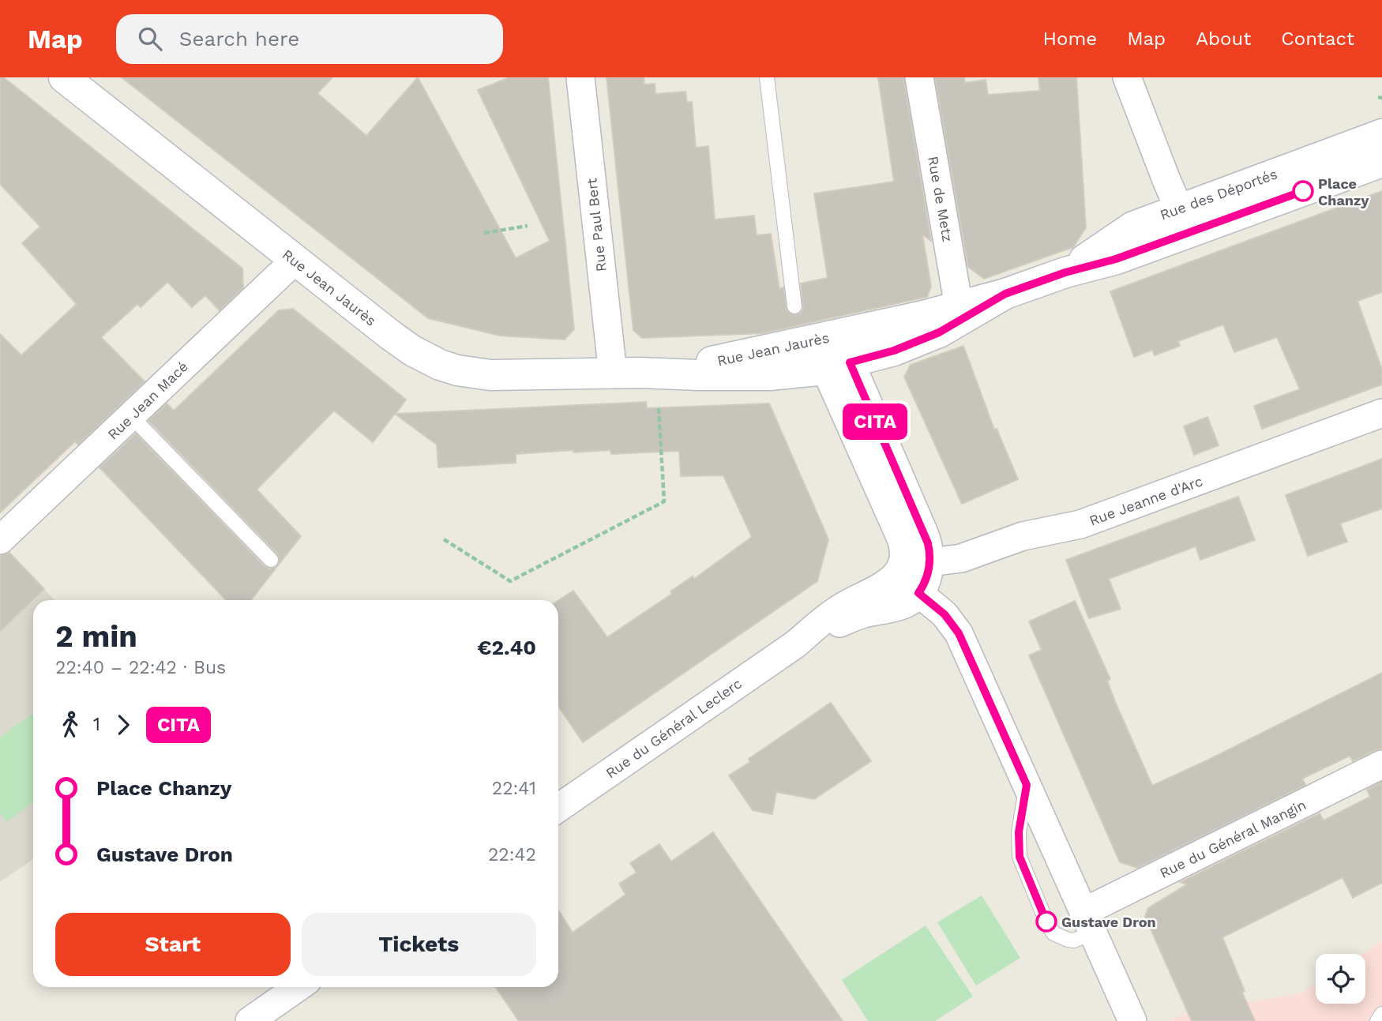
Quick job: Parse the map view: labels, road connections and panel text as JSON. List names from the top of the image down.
{
  "streets": {
    "main road": ["Rue des Déportés", "Rue Jean Jaurès"],
    "street": [
      "Rue de Metz",
      "Rue Paul Bert",
      "Rue Jean Macé",
      "Rue Jeanne d'Arc",
      "Rue du Général Leclerc",
      "Rue du Général Mangin"
    ]
  },
  "crossings": [
    ["Rue des Déportés", "Rue de Metz"],
    ["Rue des Déportés", "Rue Jean Jaurès"],
    ["Rue Paul Bert", "Rue Jean Jaurès"],
    ["Rue Jean Jaurès", "Rue Jean Macé"],
    ["Rue Jeanne d'Arc", "Rue du Général Leclerc"]
  ],
  "places": ["Place Chanzy", "Gustave Dron"],
  "lines": ["bus line CITA"],
  "page": {
    "header": "Map",
    "search": "Search here",
    "nav": [
      "Home",
      "Map",
      "About",
      "Contact"
    ],
    "on_map": "CITA",
    "heading": ["2 min", "22:40 – 22:42 · Bus", "€2.40"],
    "legs": ["1", "CITA"],
    "list": [
      {
        "name": "Place Chanzy",
        "value": "22:41"
      },
      {
        "name": "Gustave Dron",
        "value": "22:42"
      }
    ],
    "buttons": ["Start", "Tickets"]
  }
}
